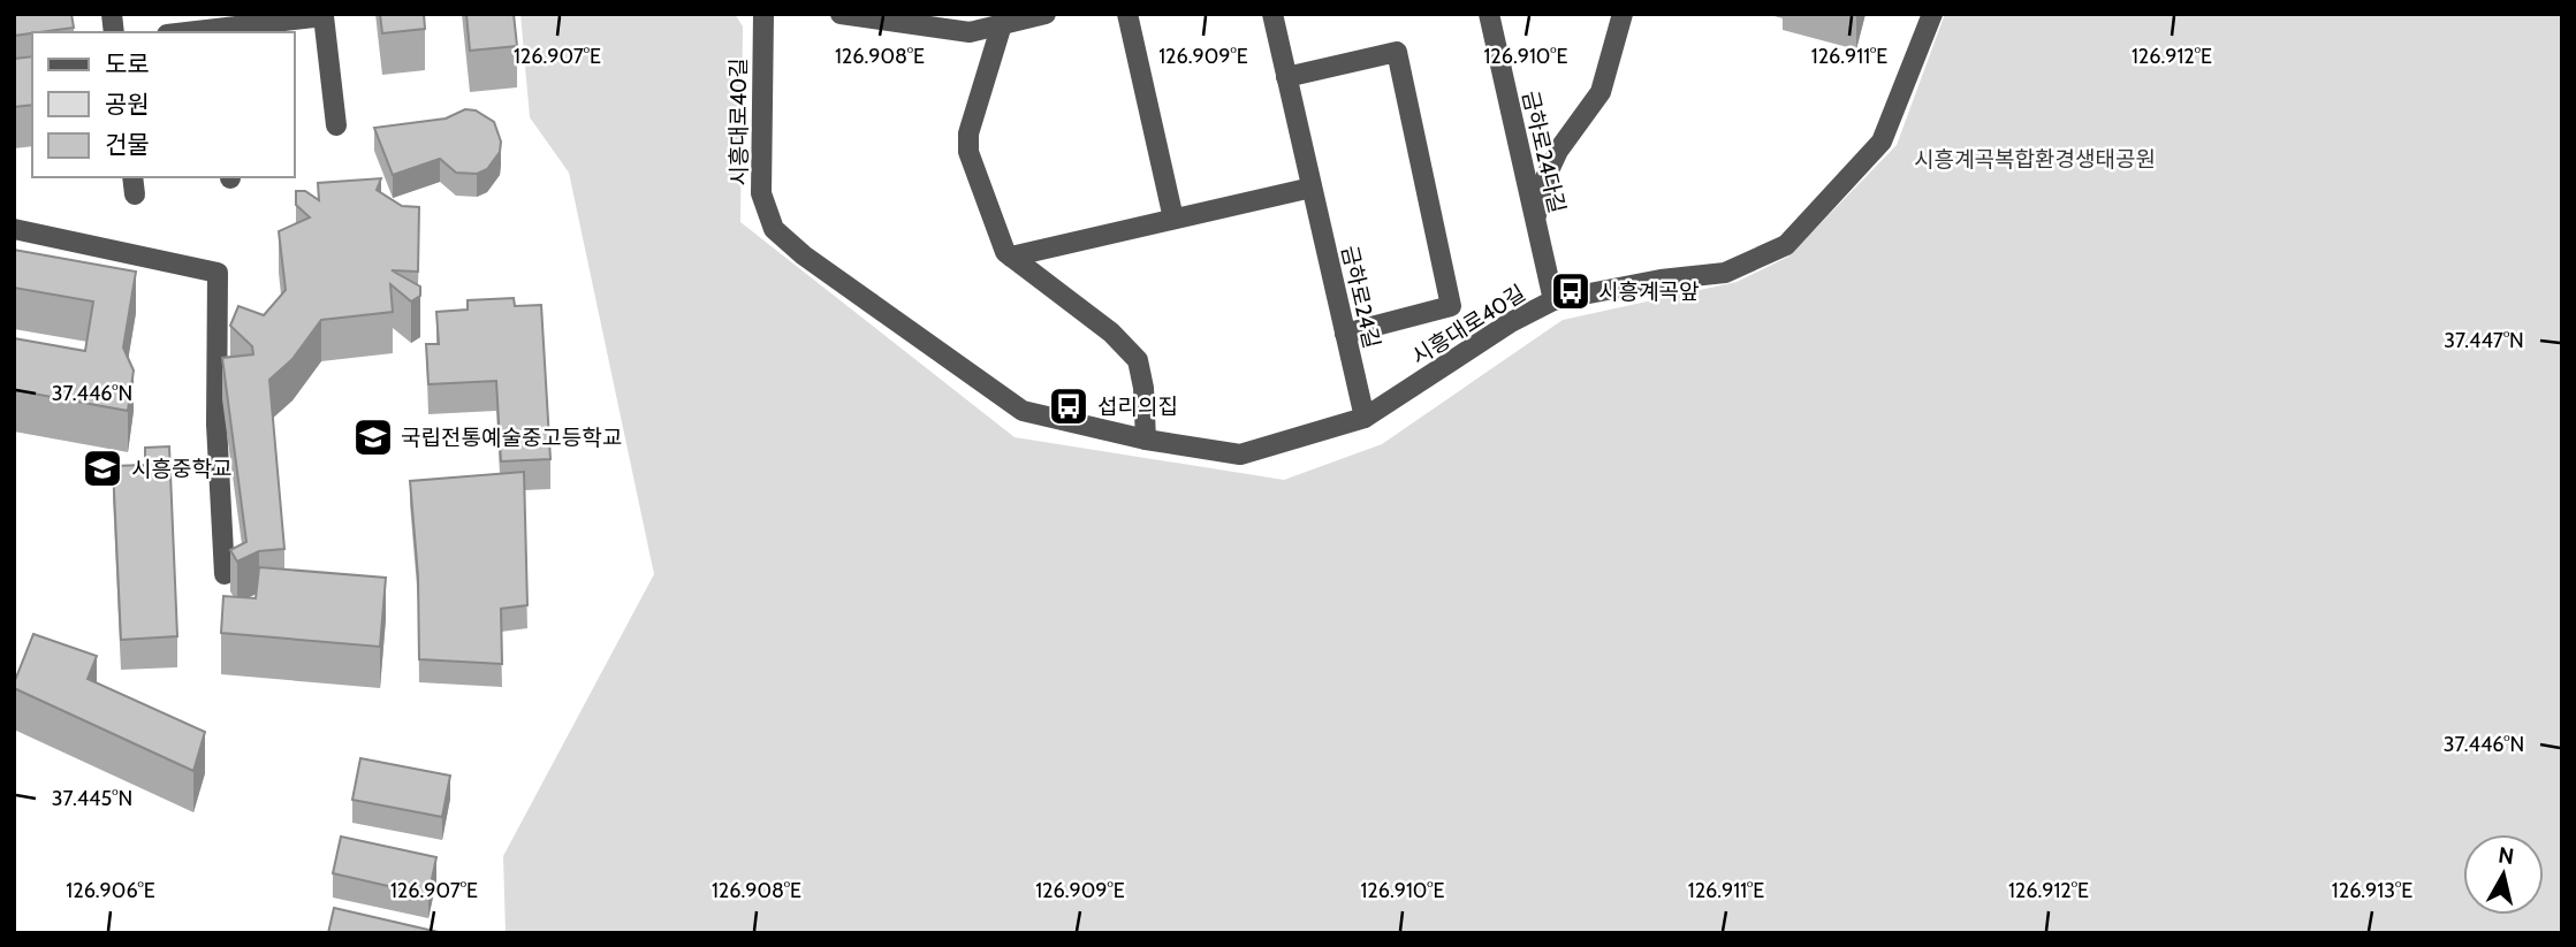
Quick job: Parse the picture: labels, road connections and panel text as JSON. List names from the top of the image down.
{
  "streets": {
    "street": ["시흥대로40길", "금하로24다길", "금하로24길"]
  },
  "crossings": [
    ["시흥대로40길", "금하로24다길"],
    ["시흥대로40길", "금하로24길"]
  ],
  "parks": ["시흥계곡복합환경생태공원"],
  "places": {
    "bus stop": ["시흥계곡앞", "섭리의집"],
    "school or university": ["국립전통예술중고등학교", "시흥중학교"]
  },
  "legend": ["도로", "공원", "건물"],
  "north": "top",
  "coordinates": [
    "126.907°E",
    "126.908°E",
    "126.909°E",
    "126.910°E",
    "126.911°E",
    "126.912°E",
    "37.447°N",
    "37.446°N",
    "37.445°N",
    "126.906°E",
    "126.913°E"
  ]
}
